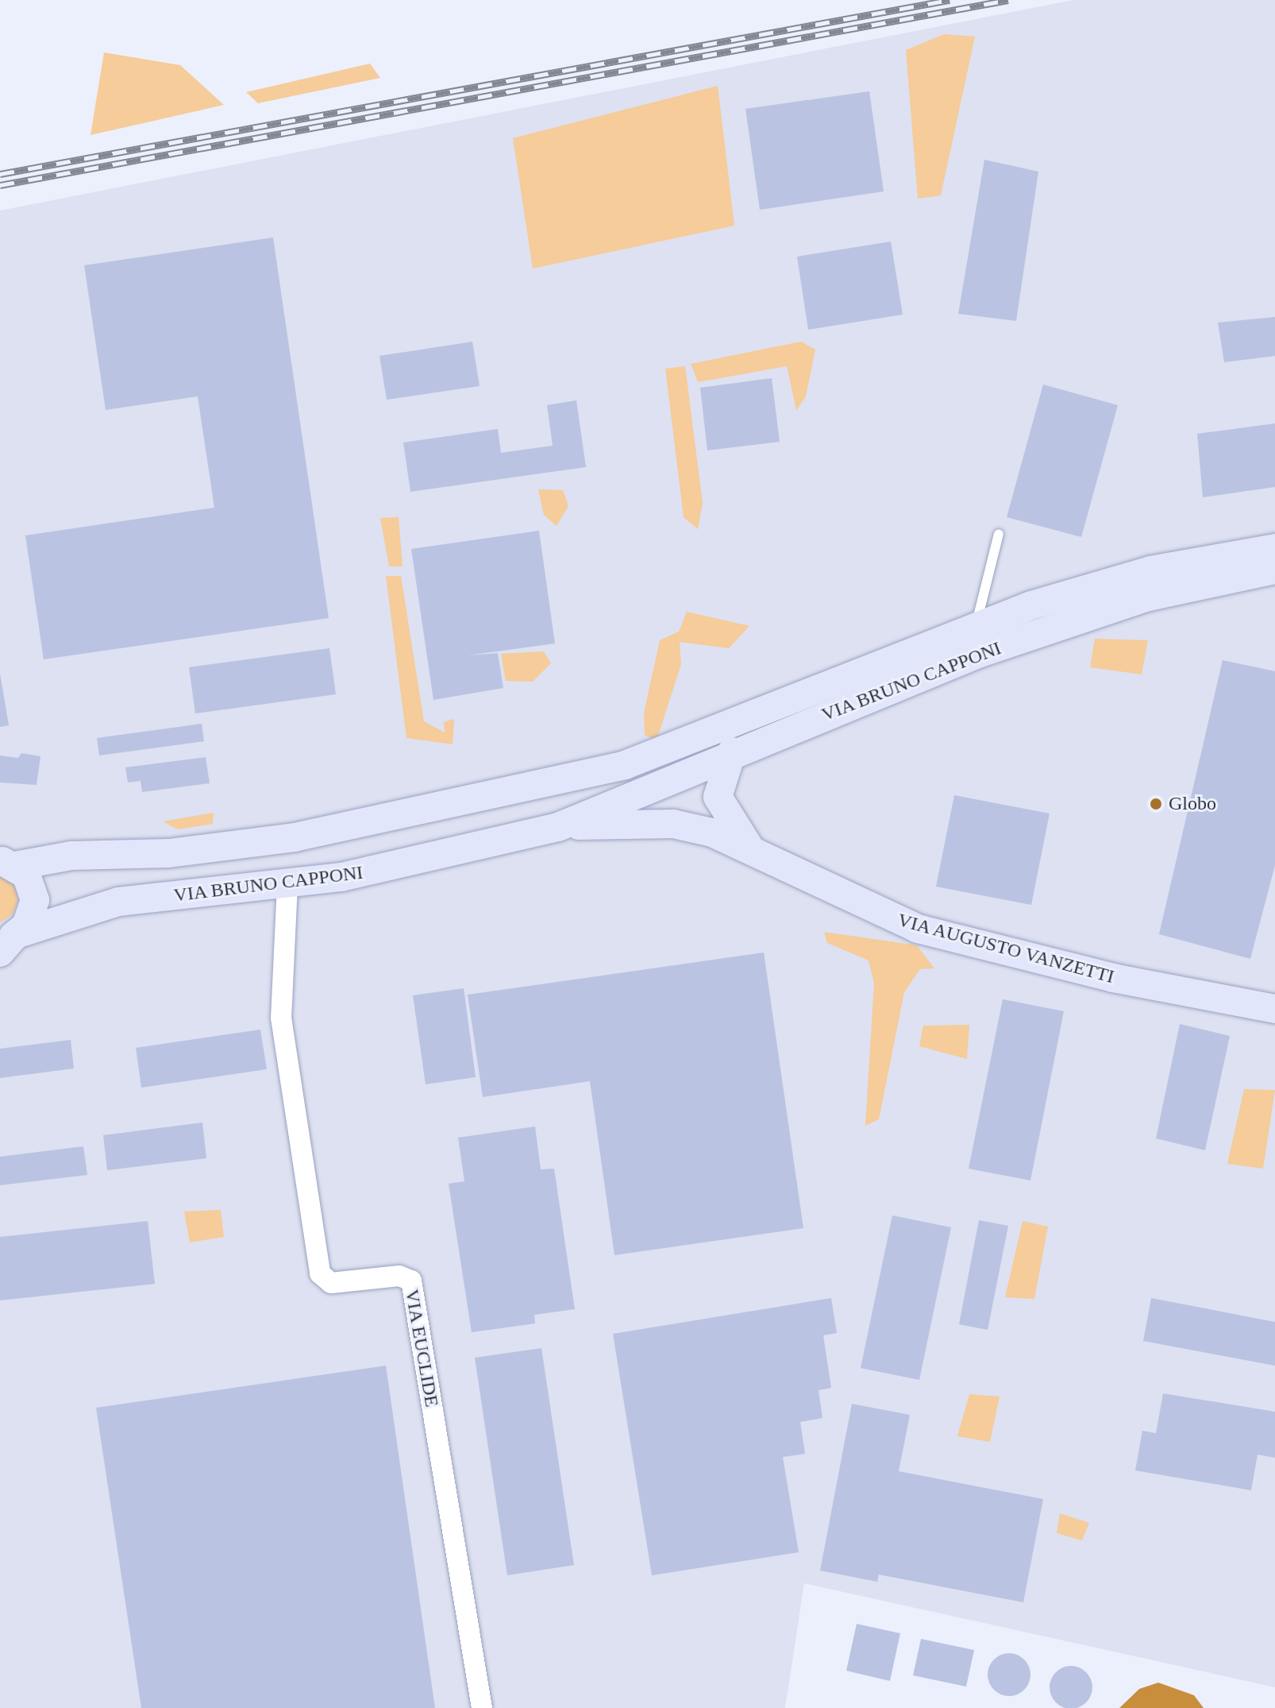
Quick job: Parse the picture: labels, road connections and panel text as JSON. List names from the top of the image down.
{
  "streets": {
    "main road": ["VIA BRUNO CAPPONI", "VIA AUGUSTO VANZETTI"],
    "street": ["VIA EUCLIDE"]
  },
  "crossings": [
    ["VIA BRUNO CAPPONI", "VIA AUGUSTO VANZETTI"],
    ["VIA BRUNO CAPPONI", "VIA EUCLIDE"]
  ],
  "places": ["Globo"]
}
